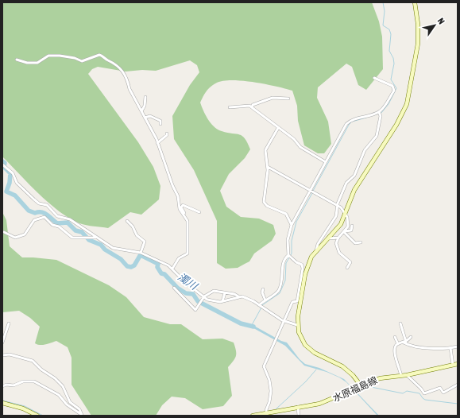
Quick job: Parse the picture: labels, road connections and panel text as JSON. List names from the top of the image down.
{
  "streets": {
    "street": ["水原福島線"]
  },
  "water": ["濁川"],
  "north": "top right"
}
